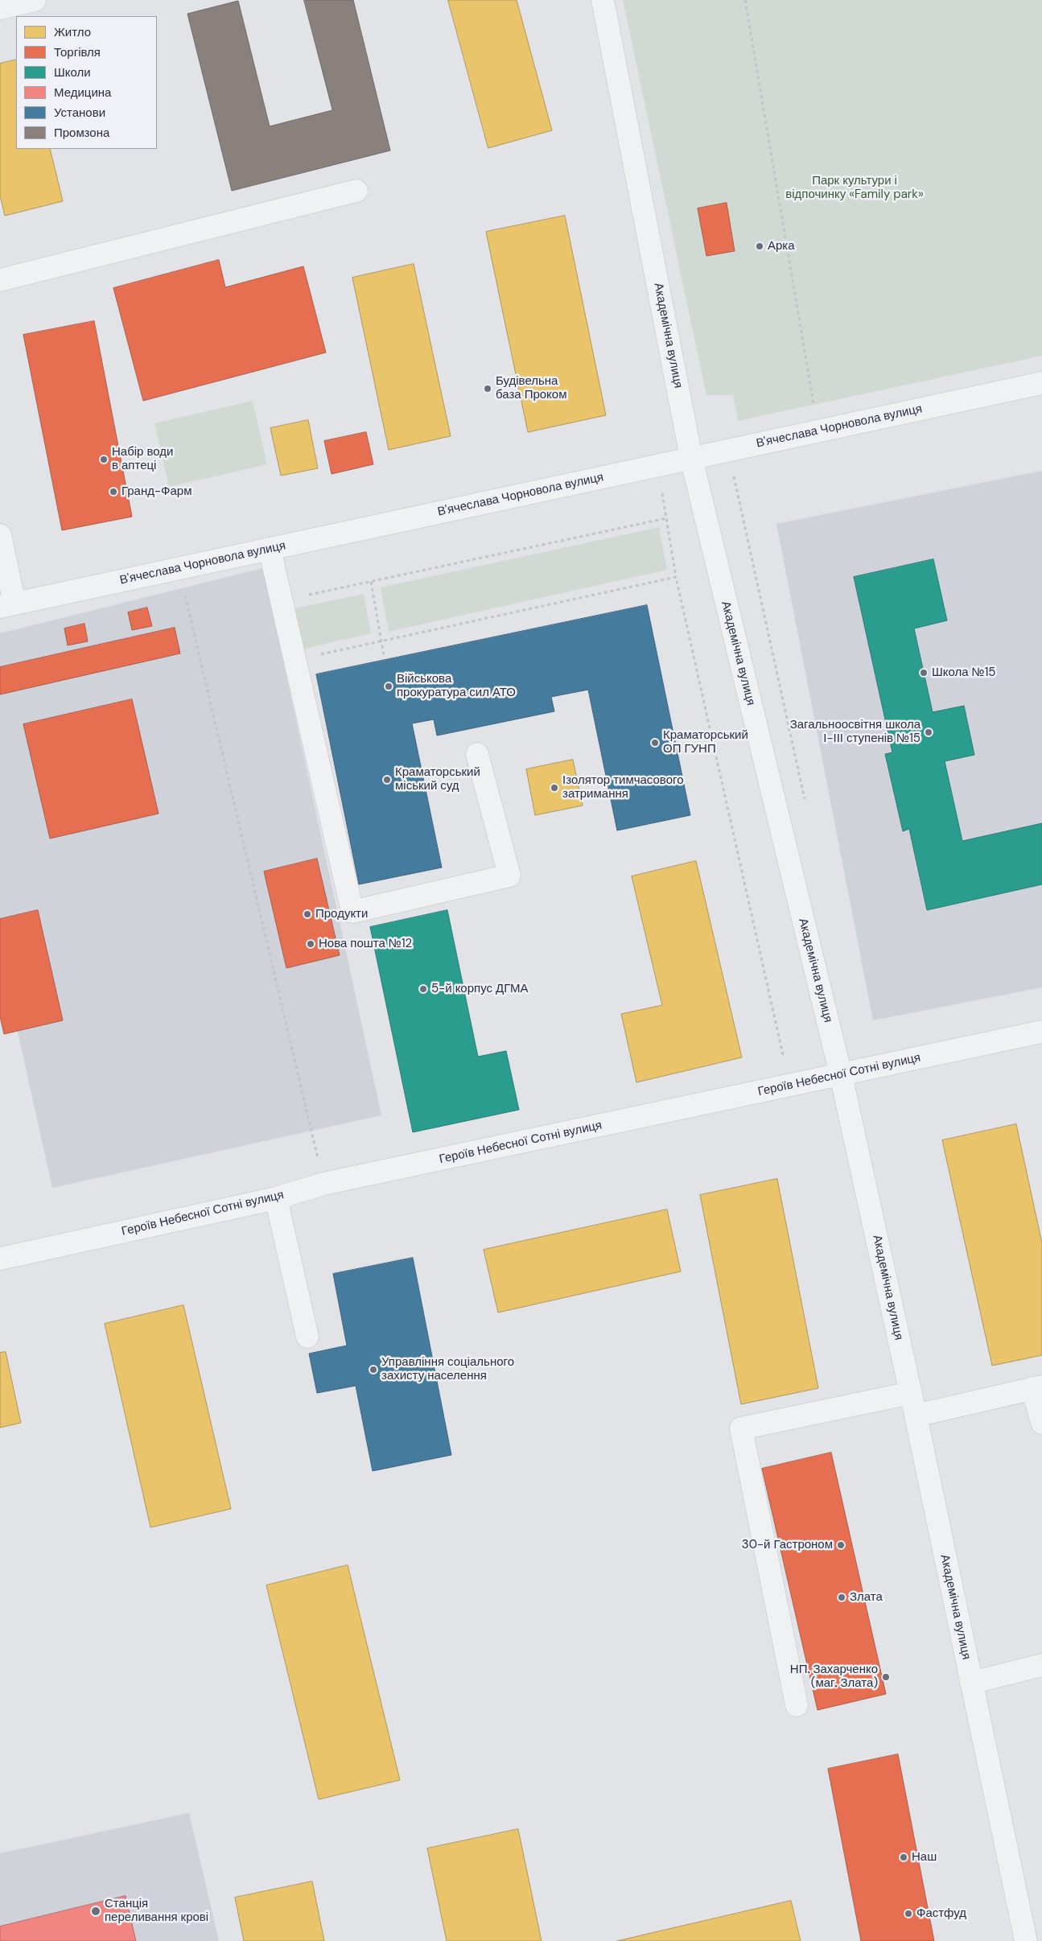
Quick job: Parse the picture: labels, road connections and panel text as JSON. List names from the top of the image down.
{
  "streets": {
    "street": ["Академічна вулиця", "В'ячеслава Чорновола вулиця", "Героїв Небесної Сотні вулиця"]
  },
  "crossings": [
    ["Академічна вулиця", "В'ячеслава Чорновола вулиця"],
    ["Академічна вулиця", "Героїв Небесної Сотні вулиця"]
  ],
  "parks": ["Парк культури і відпочинку «Family park»"],
  "places": [
    "Арка",
    "Будівельна база Проком",
    "Набір води в аптеці",
    "Гранд-Фарм",
    "Школа №15",
    "Військова прокуратура сил АТО",
    "Загальноосвітня школа І-ІІІ ступенів №15",
    "Краматорський ОП ГУНП",
    "Краматорський міський суд",
    "Ізолятор тимчасового затримання",
    "Продукти",
    "Нова пошта №12",
    "5-й корпус ДГМА",
    "Управління соціального захисту населення",
    "30-й Гастроном",
    "Злата",
    "НП. Захарченко (маг. Злата)",
    "Наш",
    "Станція переливання крові",
    "Фастфуд"
  ],
  "legend": [
    "Житло",
    "Торгівля",
    "Школи",
    "Медицина",
    "Установи",
    "Промзона"
  ]
}
